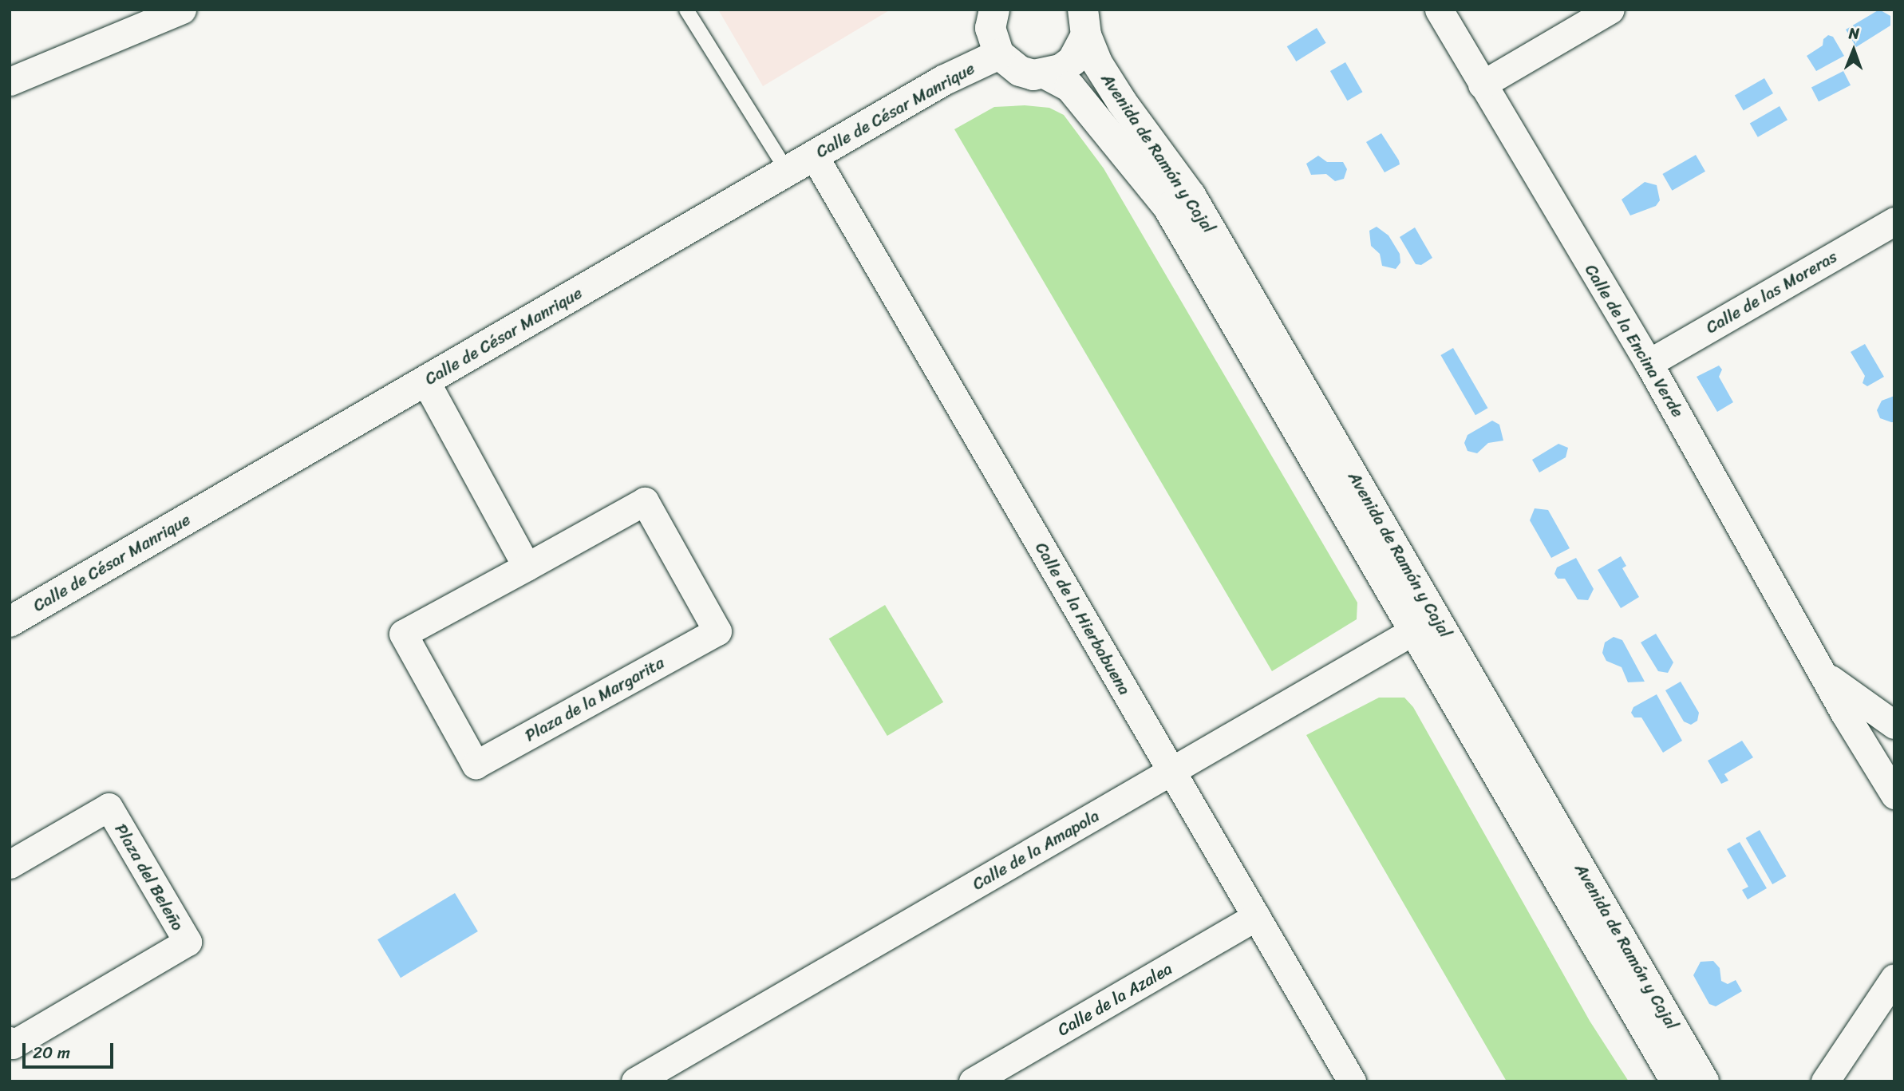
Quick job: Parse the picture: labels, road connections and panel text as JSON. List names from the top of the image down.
{
  "streets": {
    "street": [
      "Calle de César Manrique",
      "Avenida de Ramón y Cajal",
      "Calle de las Moreras",
      "Calle de la Encina Verde",
      "Calle de la Hierbabuena",
      "Plaza de la Margarita",
      "Calle de la Amapola",
      "Plaza del Beleño",
      "Calle de la Azalea"
    ]
  },
  "crossings": [
    ["Calle de César Manrique", "Avenida de Ramón y Cajal"],
    ["Calle de César Manrique", "Calle de la Hierbabuena"],
    ["Avenida de Ramón y Cajal", "Calle de la Amapola"],
    ["Calle de las Moreras", "Calle de la Encina Verde"],
    ["Calle de la Hierbabuena", "Calle de la Amapola"],
    ["Calle de la Hierbabuena", "Calle de la Azalea"]
  ],
  "scale_bar": "20 m",
  "north": "top"
}
